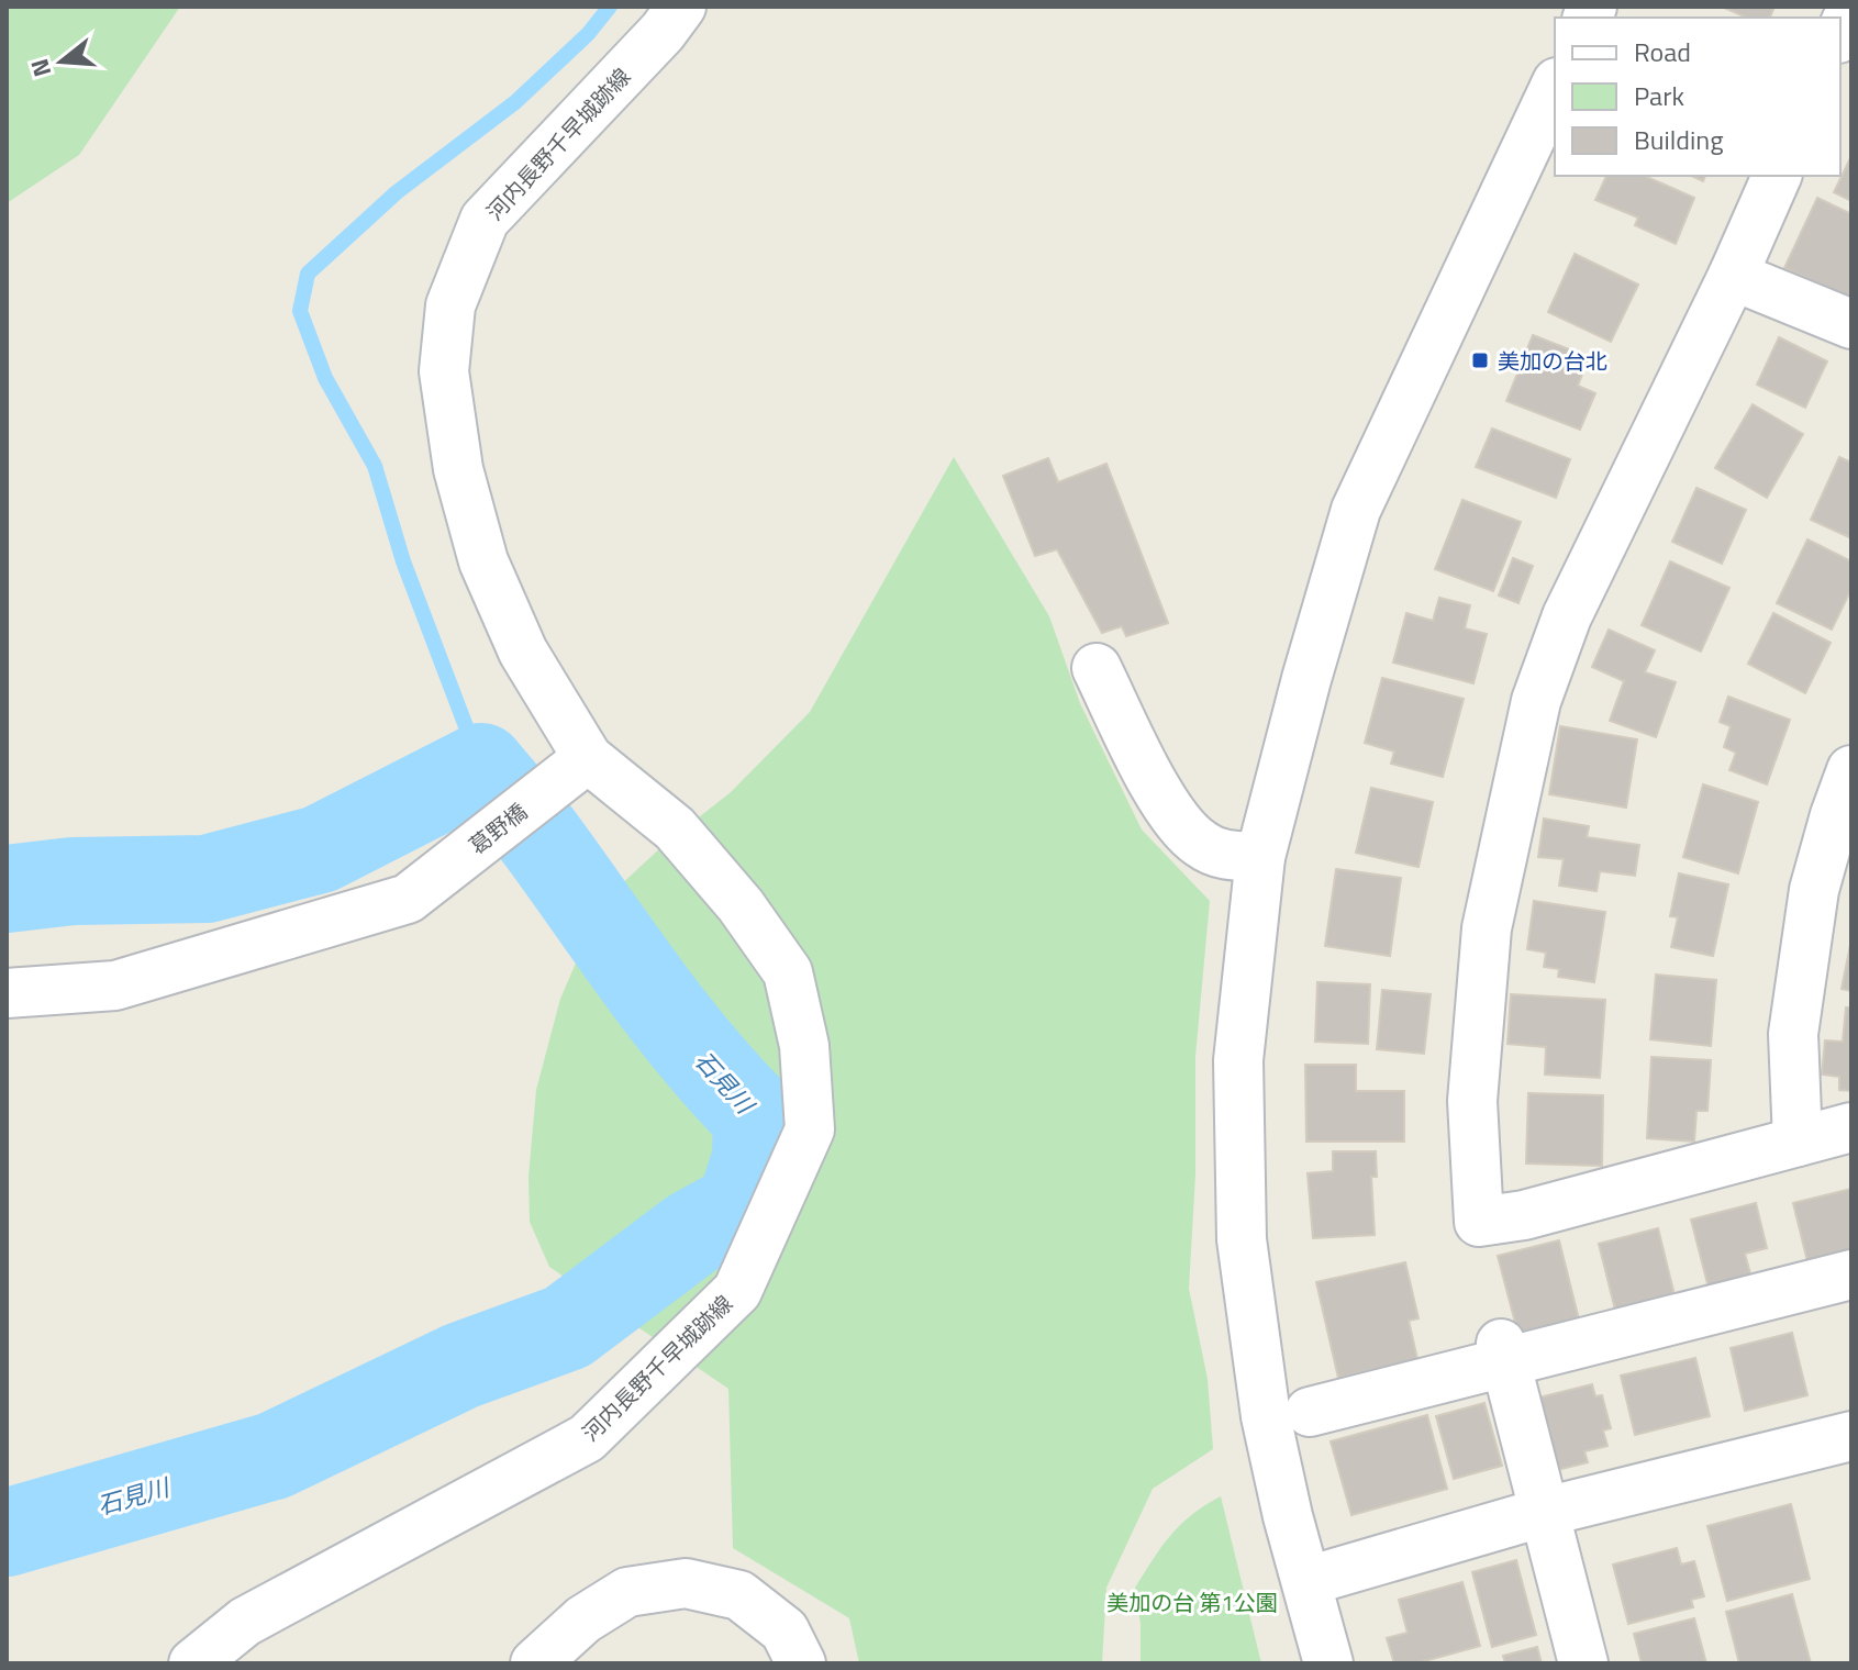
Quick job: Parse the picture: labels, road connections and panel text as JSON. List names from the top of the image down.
{
  "streets": {
    "street": ["河内長野千早城跡線", "葛野橋"]
  },
  "crossings": [
    ["河内長野千早城跡線", "葛野橋"]
  ],
  "water": ["石見川"],
  "parks": ["美加の台 第1公園"],
  "places": {
    "transit": ["美加の台北"]
  },
  "legend": ["Road", "Park", "Building"],
  "north": "left"
}
